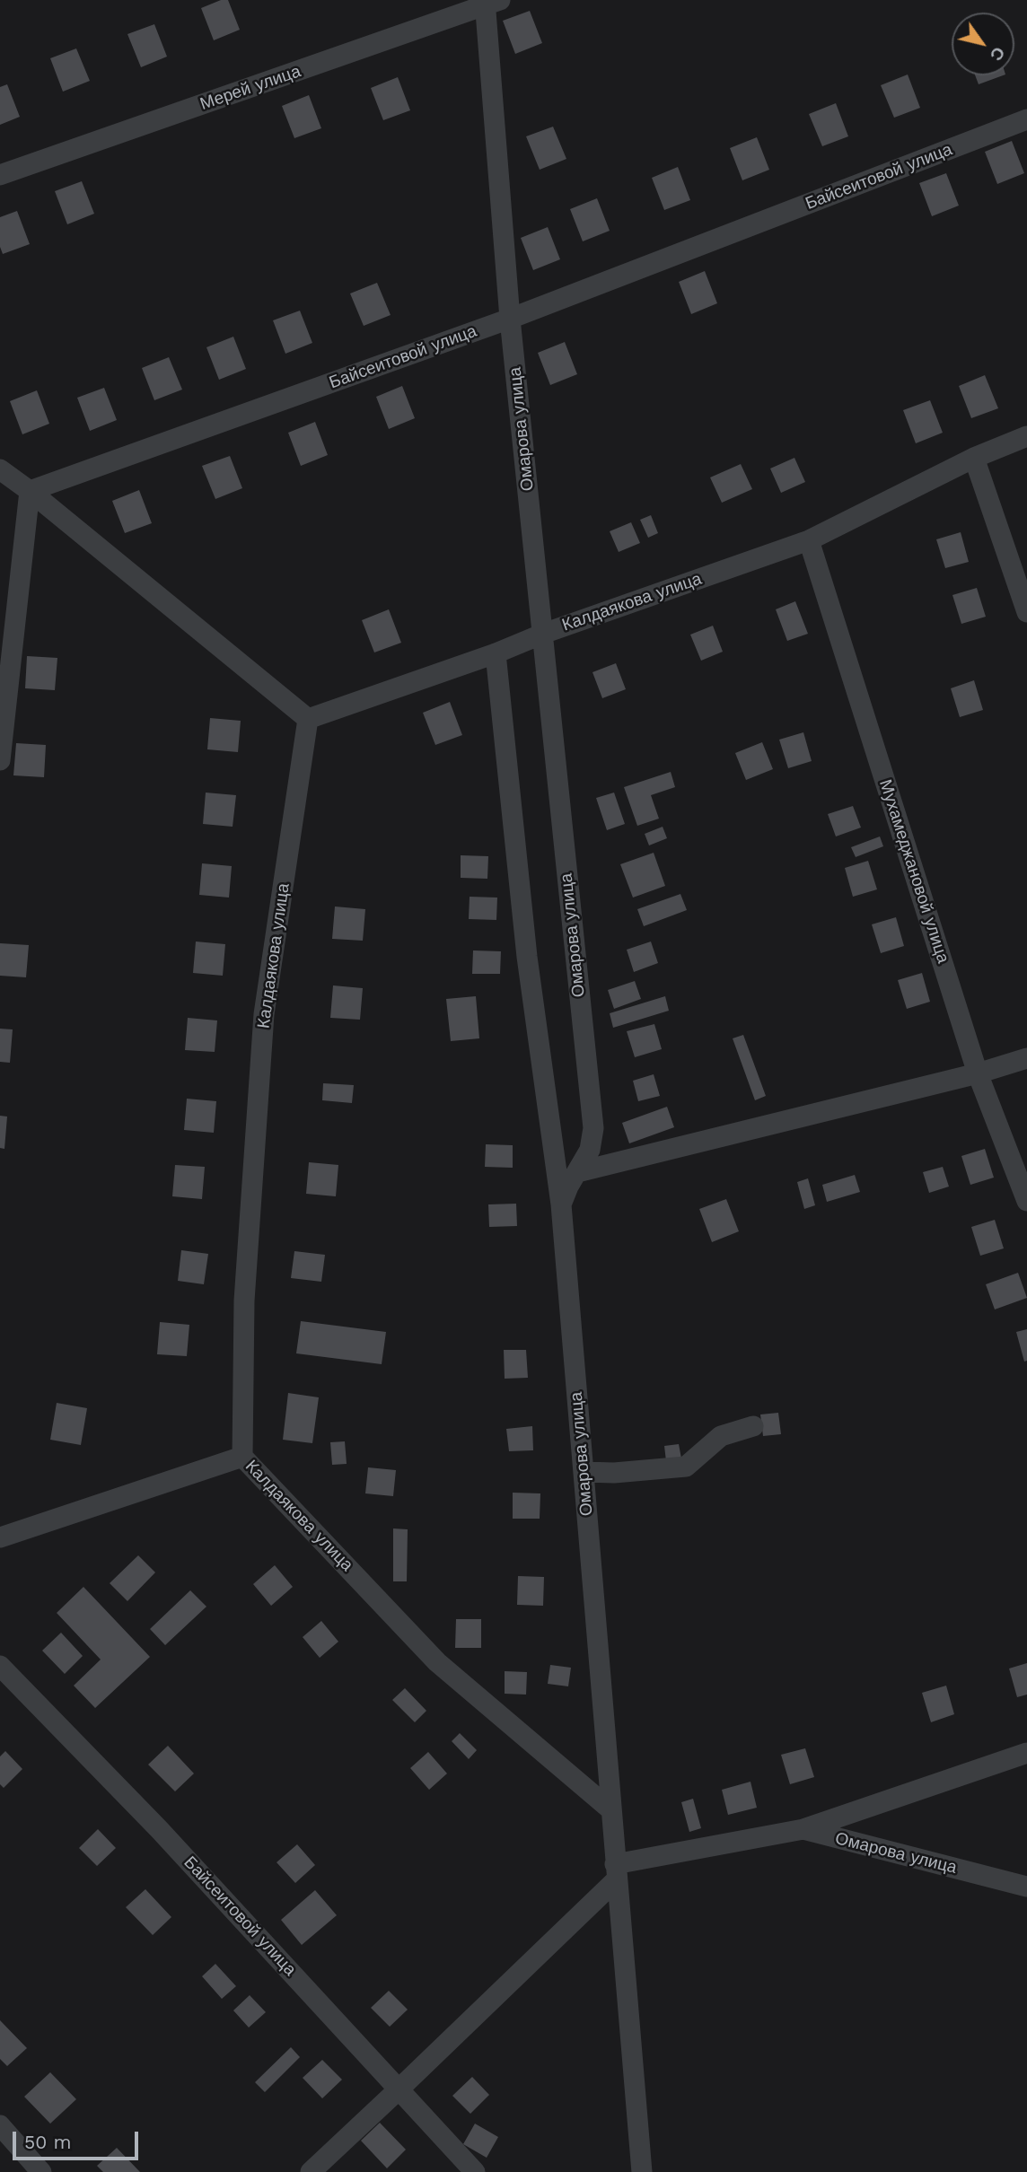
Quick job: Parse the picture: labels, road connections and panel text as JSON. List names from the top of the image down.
{
  "streets": {
    "street": [
      "Мерей улица",
      "Байсеитовой улица",
      "Омарова улица",
      "Калдаякова улица",
      "Мухамеджановой улица"
    ]
  },
  "crossings": [
    ["Мерей улица", "Омарова улица"],
    ["Байсеитовой улица", "Омарова улица"],
    ["Омарова улица", "Калдаякова улица"],
    ["Калдаякова улица", "Мухамеджановой улица"]
  ],
  "scale_bar": "50 m",
  "north": "bottom right"
}
